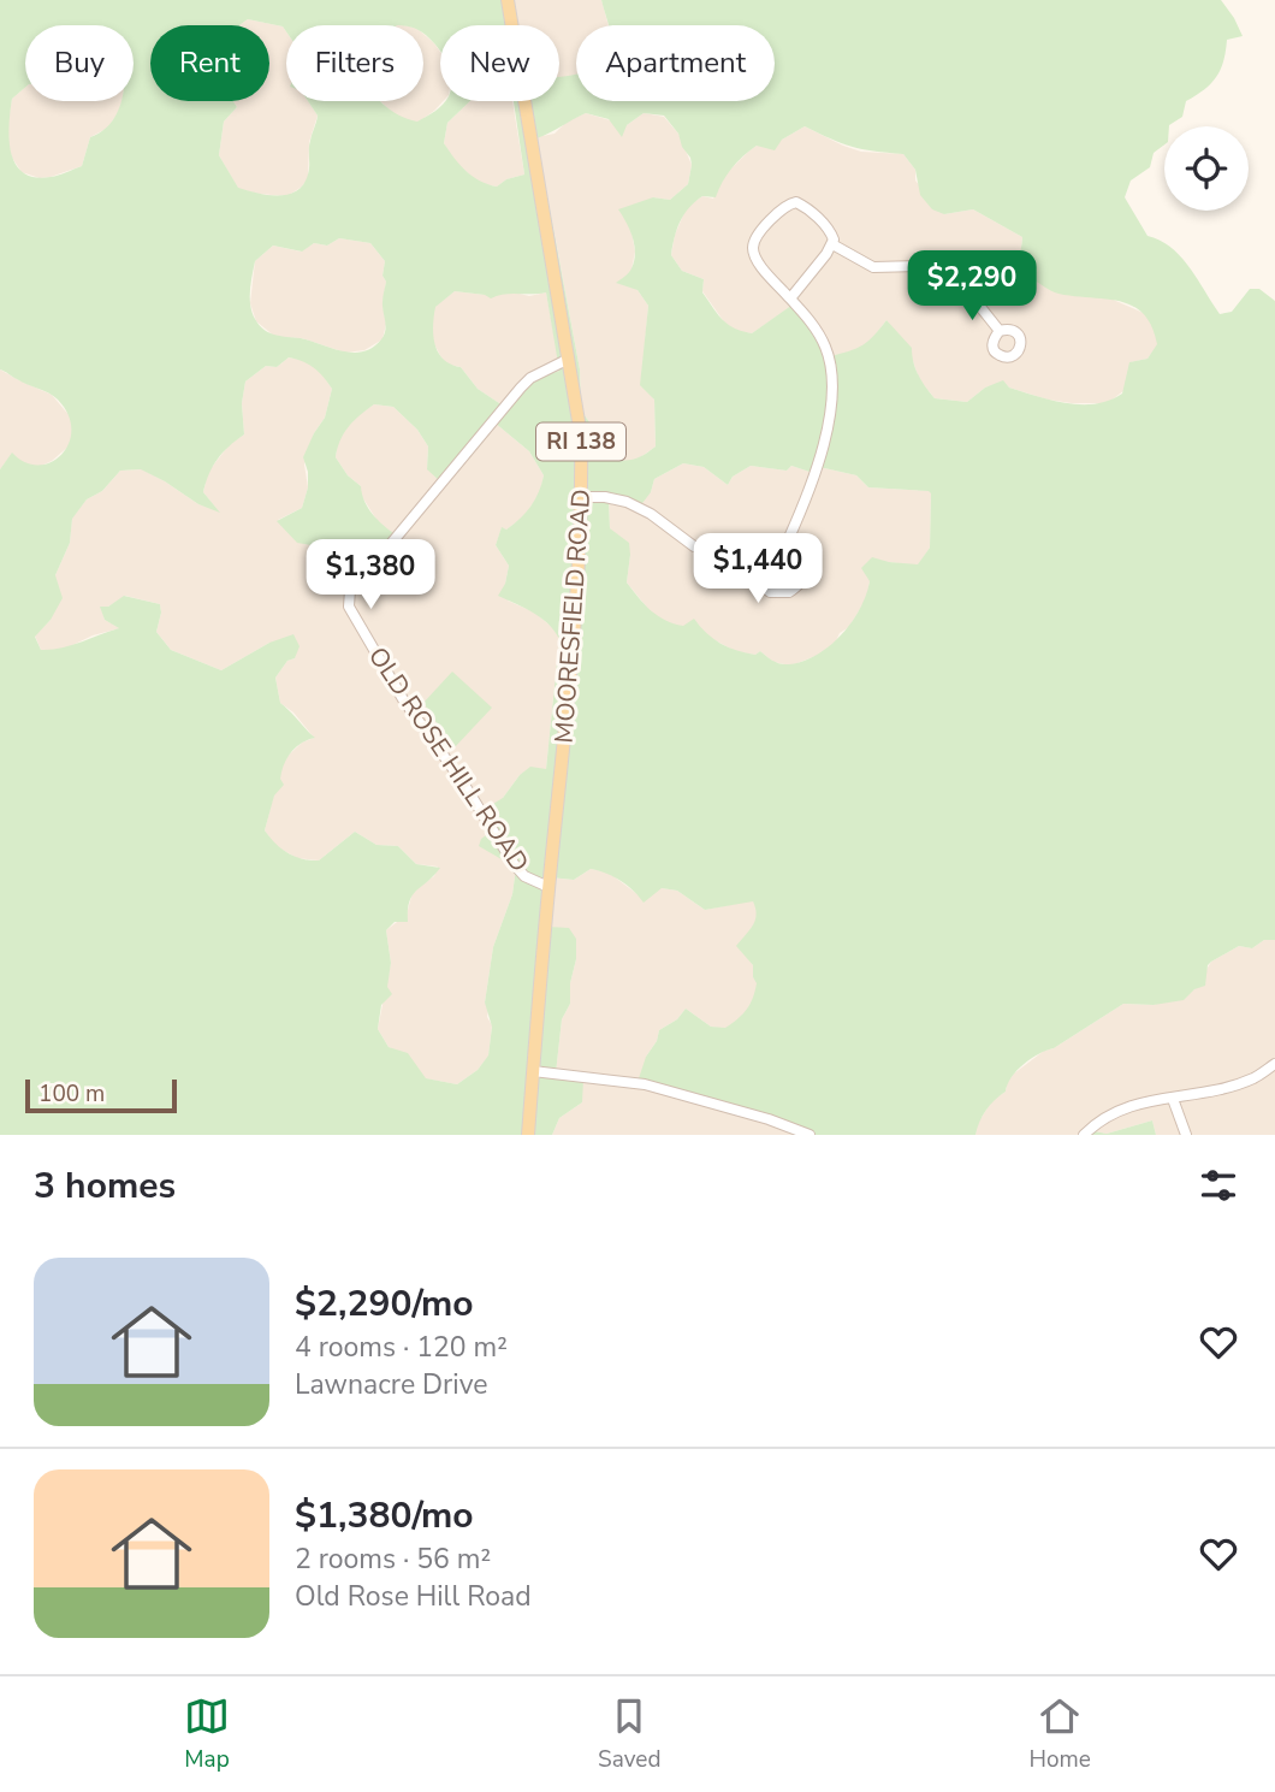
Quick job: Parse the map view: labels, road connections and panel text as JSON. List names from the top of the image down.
{
  "streets": {
    "main road": ["RI 138", "MOORESFIELD ROAD"],
    "street": ["OLD ROSE HILL ROAD"]
  },
  "crossings": [
    ["MOORESFIELD ROAD", "OLD ROSE HILL ROAD"]
  ],
  "scale_bar": "100 m",
  "page": {
    "chip": [
      "Buy",
      "Rent",
      "Filters",
      "New",
      "Apartment"
    ],
    "price": ["$2,290", "$1,440", "$1,380"],
    "scale": "100 m",
    "heading": "3 homes",
    "list": [
      {
        "name": "$2,290/mo",
        "note": "4 rooms · 120 m² · Lawnacre Drive"
      },
      {
        "name": "$1,380/mo",
        "note": "2 rooms · 56 m² · Old Rose Hill Road"
      }
    ],
    "tabs": ["Map", "Saved", "Home"]
  }
}
